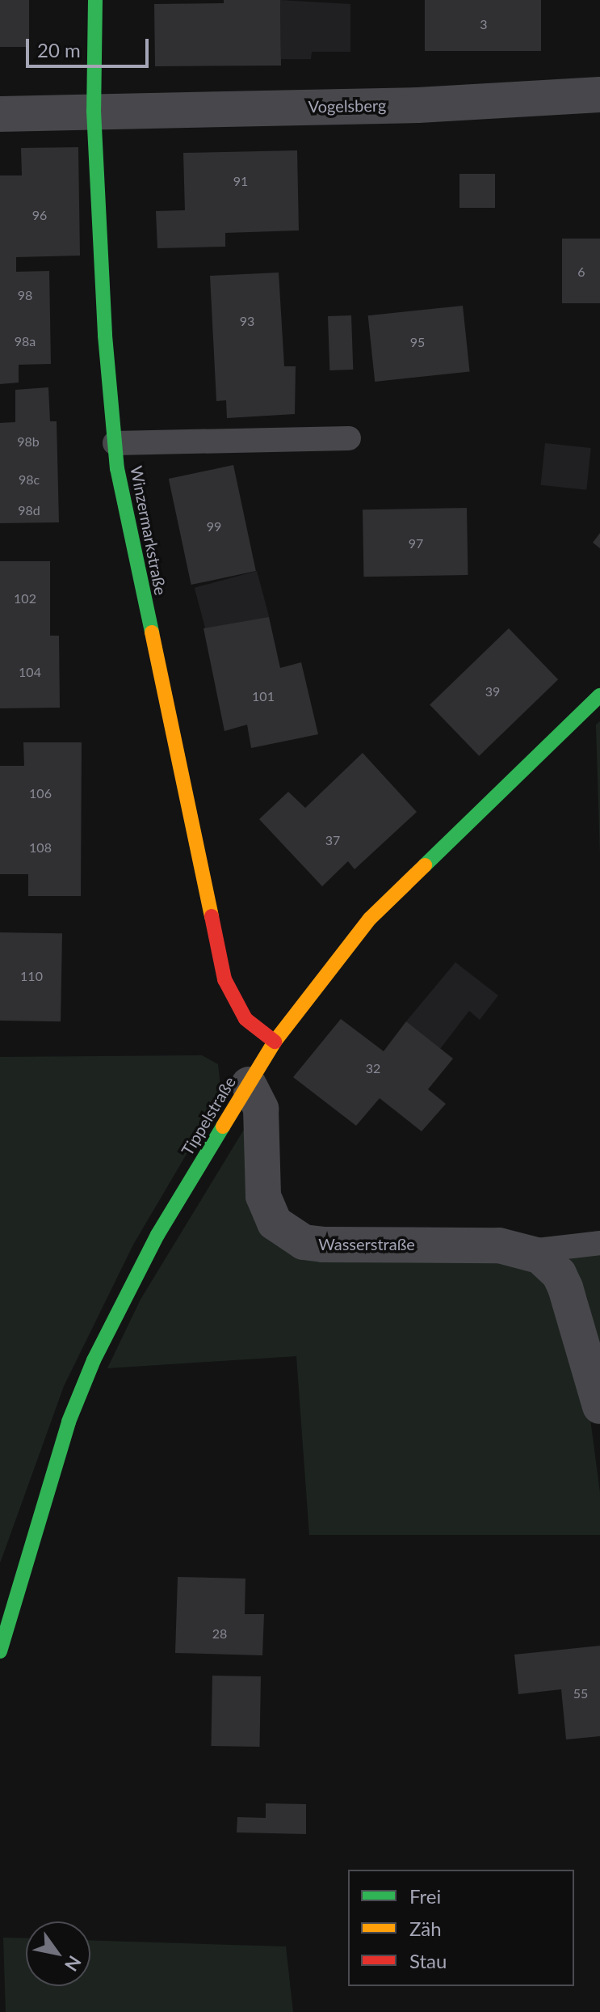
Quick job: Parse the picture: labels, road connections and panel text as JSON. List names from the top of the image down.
{
  "streets": {
    "street": [
      "Vogelsberg",
      "Winzermarkstraße",
      "Tippelstraße",
      "Wasserstraße"
    ]
  },
  "crossings": [
    ["Vogelsberg", "Winzermarkstraße"],
    ["Winzermarkstraße", "Tippelstraße"],
    ["Tippelstraße", "Wasserstraße"]
  ],
  "house_numbers": [
    "3",
    "91",
    "96",
    "6",
    "98",
    "93",
    "98a",
    "95",
    "98b",
    "98c",
    "98d",
    "99",
    "97",
    "102",
    "104",
    "39",
    "101",
    "106",
    "37",
    "108",
    "110",
    "32",
    "28",
    "55"
  ],
  "legend": ["Frei", "Zäh", "Stau"],
  "scale_bar": "20 m",
  "north": "bottom right"
}
